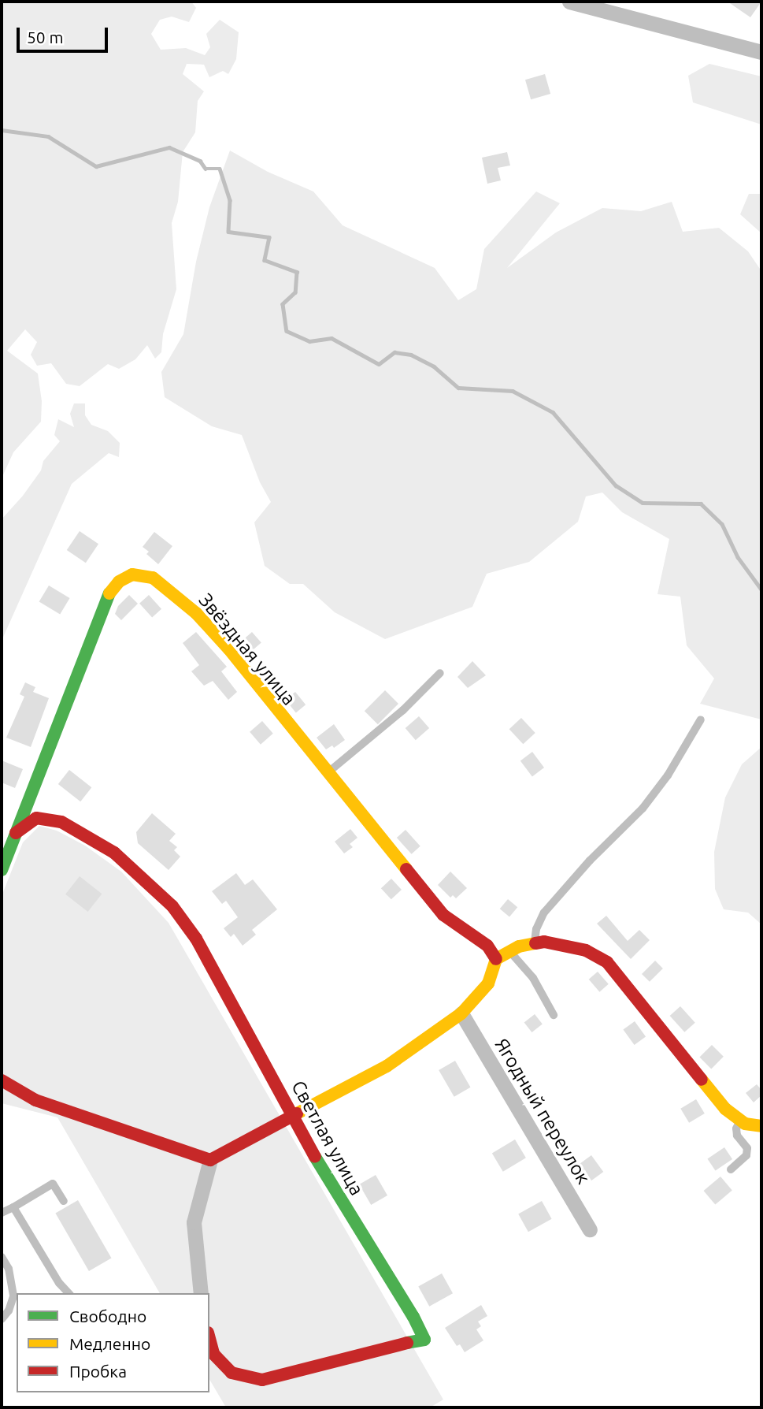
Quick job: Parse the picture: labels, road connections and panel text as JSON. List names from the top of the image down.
{
  "streets": {
    "street": ["Звёздная улица", "Ягодный переулок", "Светлая улица"]
  },
  "crossings": [
    ["Звёздная улица", "Светлая улица"]
  ],
  "legend": ["Свободно", "Медленно", "Пробка"],
  "scale_bar": "50 m"
}
